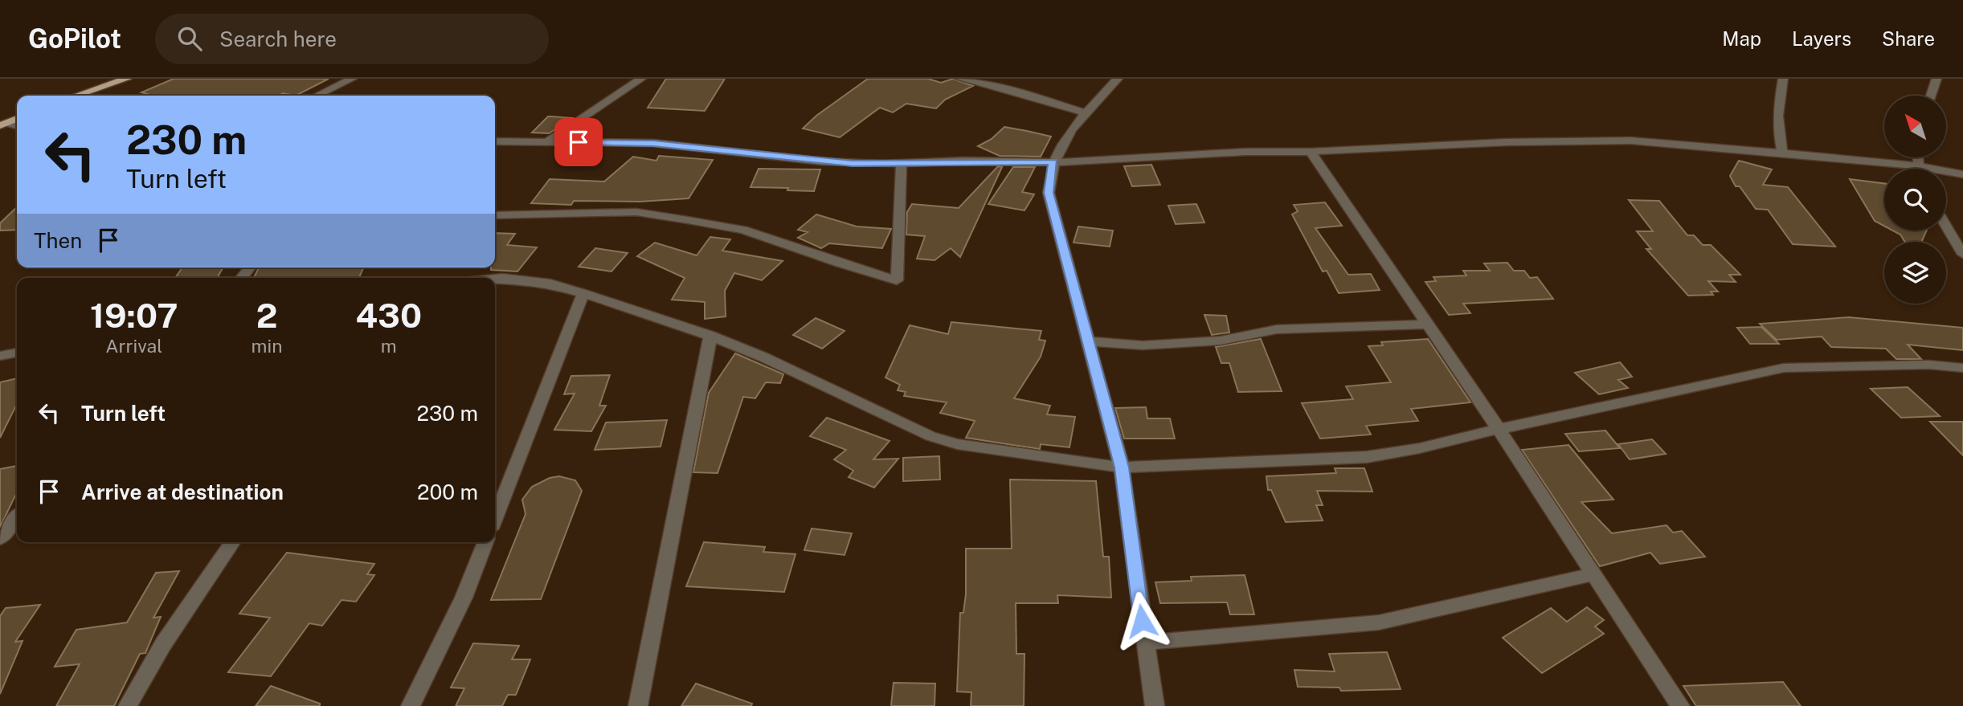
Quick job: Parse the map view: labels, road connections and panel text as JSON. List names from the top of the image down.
{
  "north": "top left",
  "page": {
    "header": "GoPilot",
    "search": "Search here",
    "nav": ["Map", "Layers", "Share"],
    "turn": ["230 m", "Turn left"],
    "then": "Then",
    "eta": [
      "19:07",
      "Arrival",
      "2",
      "min",
      "430",
      "m"
    ],
    "list": [
      {
        "name": "Turn left",
        "value": "230 m"
      },
      {
        "name": "Arrive at destination",
        "value": "200 m"
      }
    ]
  }
}
